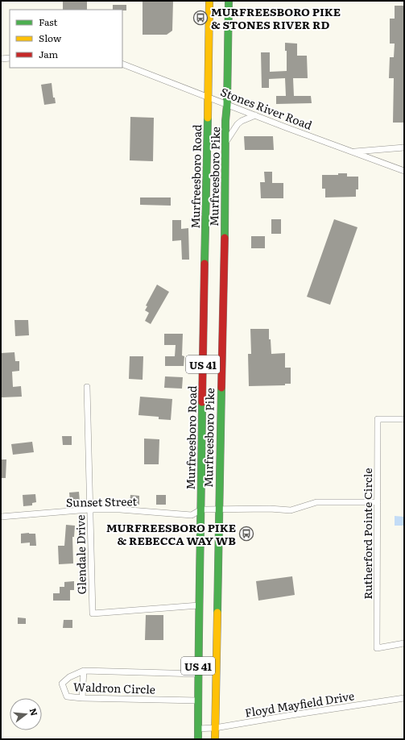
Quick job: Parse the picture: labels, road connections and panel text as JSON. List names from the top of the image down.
{
  "streets": {
    "main road": ["Murfreesboro Road", "Murfreesboro Pike", "US 41"],
    "street": [
      "Stones River Road",
      "Sunset Street",
      "Rutherford Pointe Circle",
      "Glendale Drive",
      "Waldron Circle",
      "Floyd Mayfield Drive"
    ]
  },
  "crossings": [
    ["Stones River Road", "Murfreesboro Road"],
    ["Stones River Road", "Murfreesboro Pike"],
    ["Murfreesboro Road", "Sunset Street"],
    ["Murfreesboro Road", "Glendale Drive"],
    ["Murfreesboro Road", "Waldron Circle"],
    ["Murfreesboro Road", "Floyd Mayfield Drive"],
    ["Murfreesboro Pike", "Sunset Street"],
    ["Murfreesboro Pike", "Floyd Mayfield Drive"],
    ["Sunset Street", "Rutherford Pointe Circle"],
    ["Sunset Street", "Glendale Drive"]
  ],
  "places": {
    "bus stop": ["MURFREESBORO PIKE & STONES RIVER RD", "MURFREESBORO PIKE & REBECCA WAY WB"]
  },
  "legend": ["Fast", "Slow", "Jam"],
  "north": "right"
}
